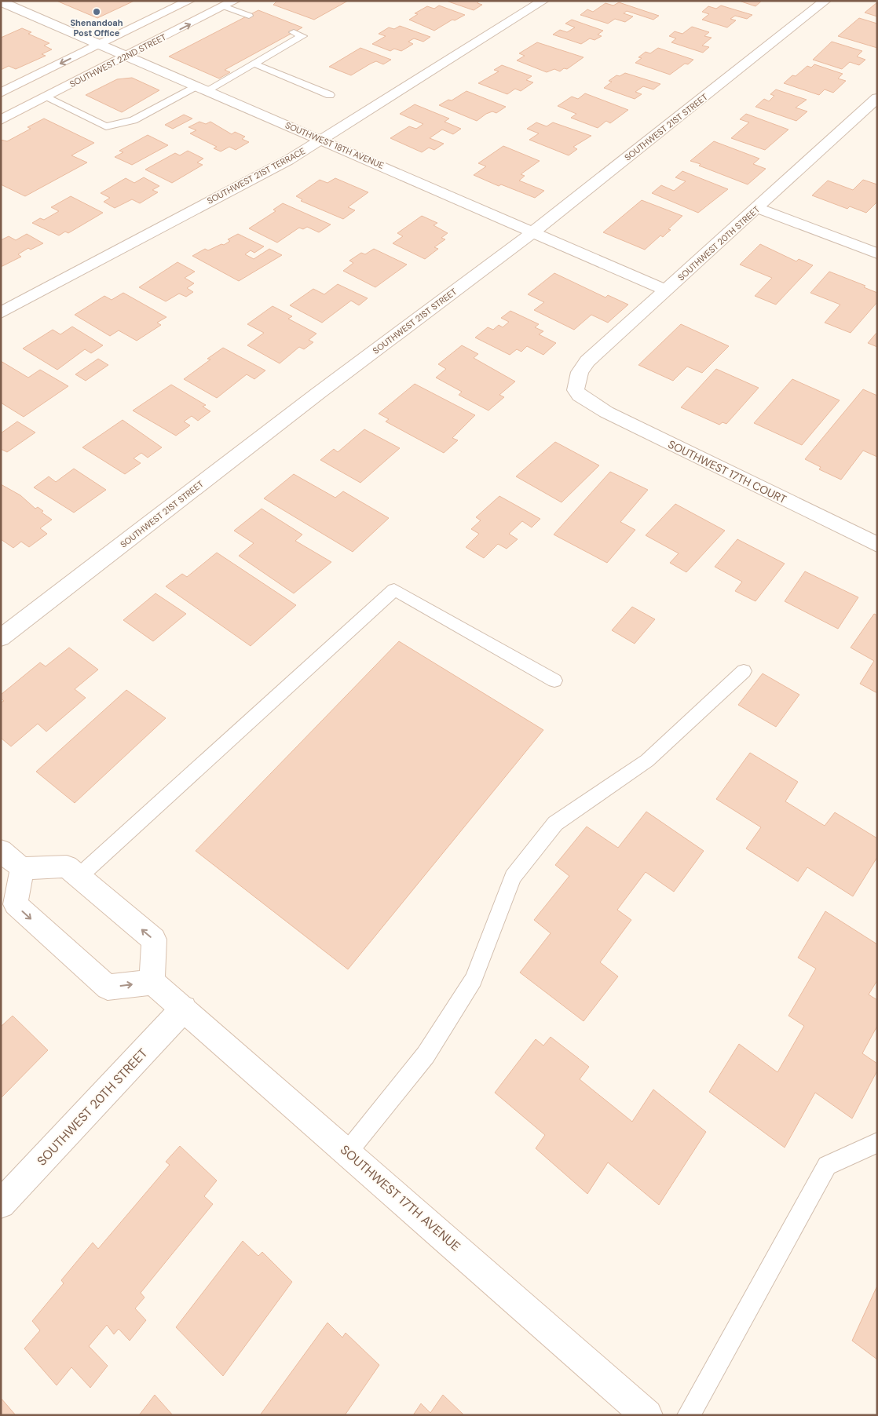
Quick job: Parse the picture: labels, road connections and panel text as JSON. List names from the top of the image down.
{
  "streets": {
    "street": [
      "SOUTHWEST 22ND STREET",
      "SOUTHWEST 21ST STREET",
      "SOUTHWEST 18TH AVENUE",
      "SOUTHWEST 21ST TERRACE",
      "SOUTHWEST 20TH STREET",
      "SOUTHWEST 17TH COURT",
      "SOUTHWEST 17TH AVENUE"
    ]
  },
  "crossings": [
    ["SOUTHWEST 22ND STREET", "SOUTHWEST 18TH AVENUE"],
    ["SOUTHWEST 21ST STREET", "SOUTHWEST 18TH AVENUE"],
    ["SOUTHWEST 18TH AVENUE", "SOUTHWEST 21ST TERRACE"],
    ["SOUTHWEST 18TH AVENUE", "SOUTHWEST 20TH STREET"],
    ["SOUTHWEST 20TH STREET", "SOUTHWEST 17TH COURT"],
    ["SOUTHWEST 20TH STREET", "SOUTHWEST 17TH AVENUE"]
  ],
  "places": ["Shenandoah Post Office"]
}
